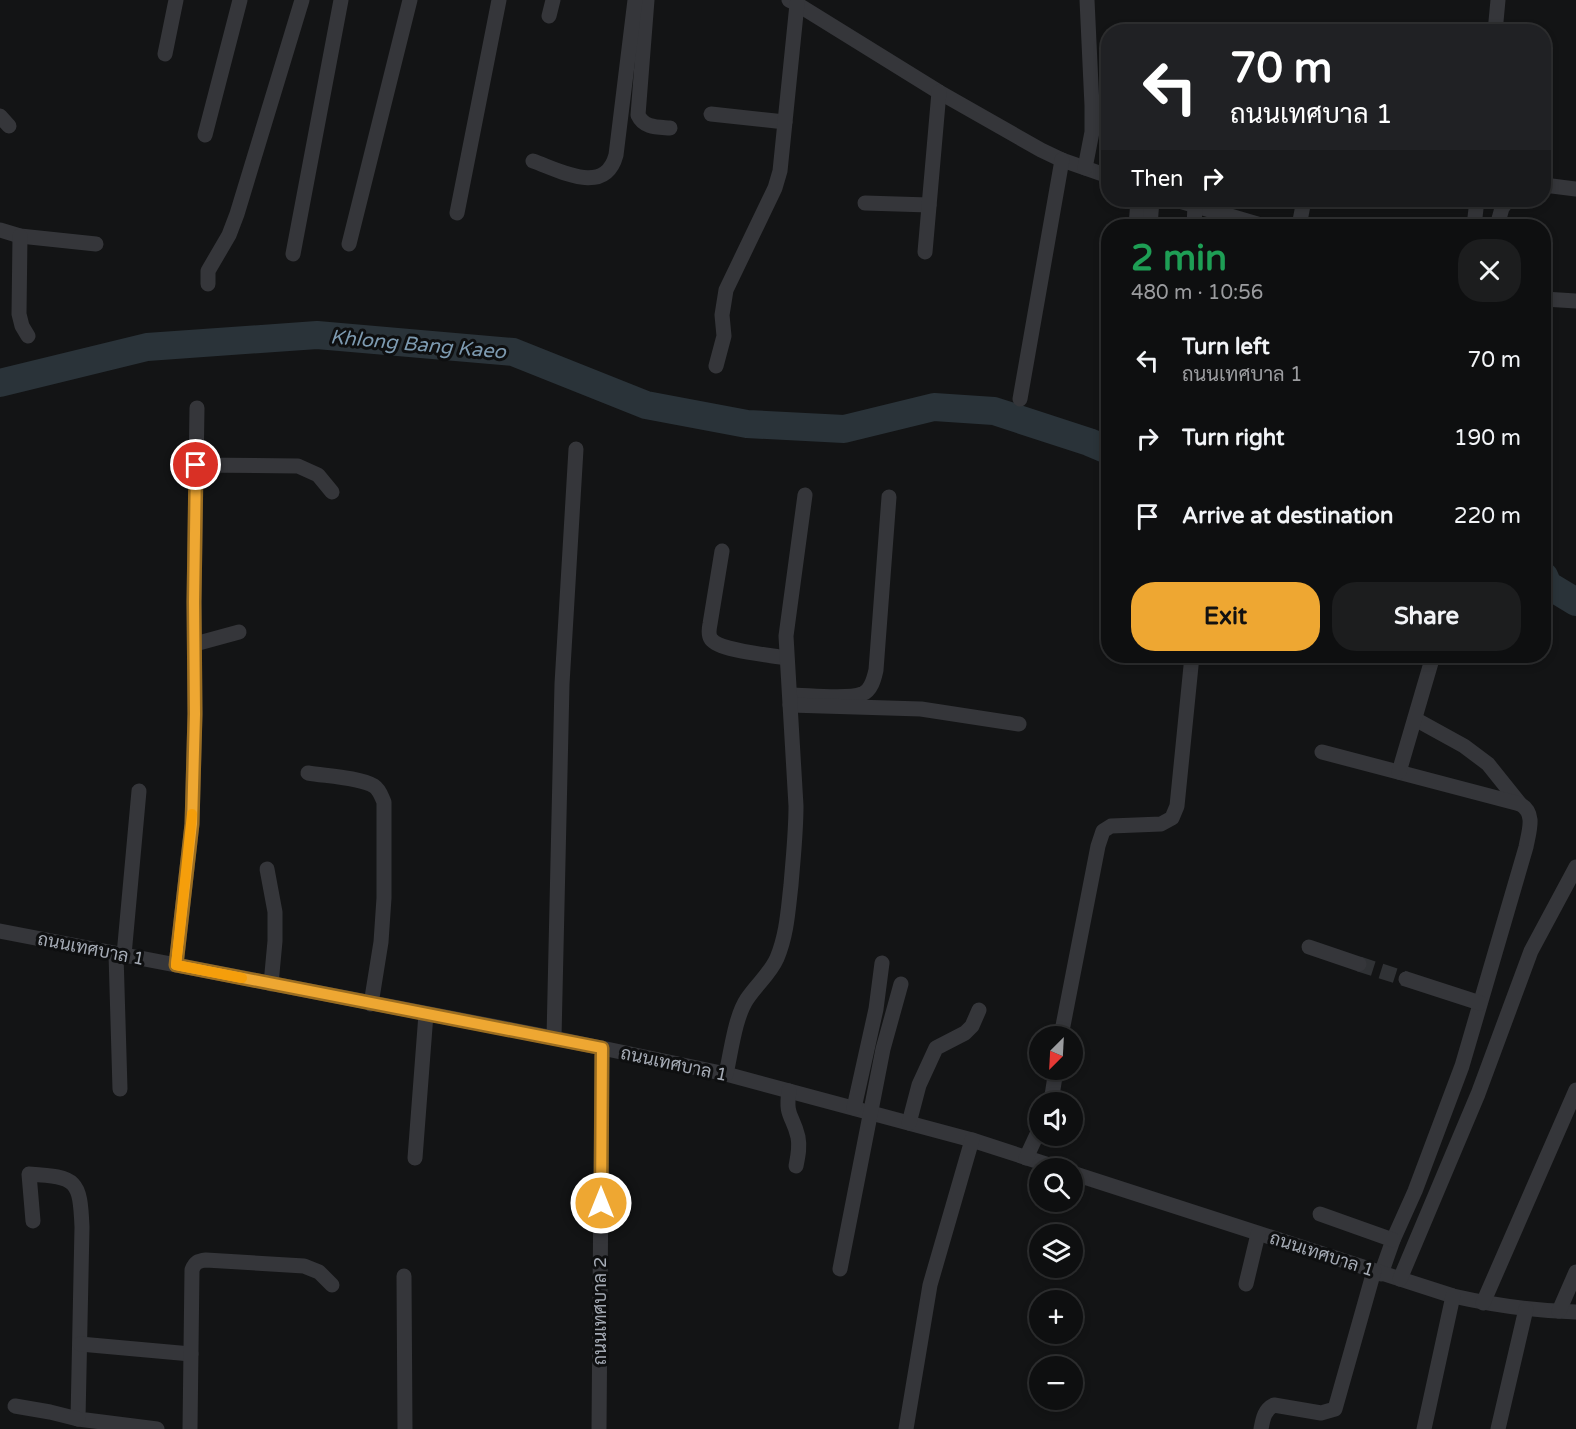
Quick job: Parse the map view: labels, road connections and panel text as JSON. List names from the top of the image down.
{
  "streets": {
    "street": ["ถนนเทศบาล 1", "ถนนเทศบาล 2"]
  },
  "crossings": [
    ["ถนนเทศบาล 1", "ถนนเทศบาล 2"]
  ],
  "water": ["Khlong Bang Kaeo"],
  "north": "bottom left",
  "page": {
    "turn": ["70 m", "ถนนเทศบาล 1"],
    "then": "Then",
    "heading": ["2 min", "480 m · 10:56"],
    "list": [
      {
        "name": "Turn left",
        "note": "ถนนเทศบาล 1",
        "value": "70 m"
      },
      {
        "name": "Turn right",
        "value": "190 m"
      },
      {
        "name": "Arrive at destination",
        "value": "220 m"
      }
    ],
    "buttons": ["Exit", "Share"],
    "map_buttons": ["+", "−"]
  }
}
